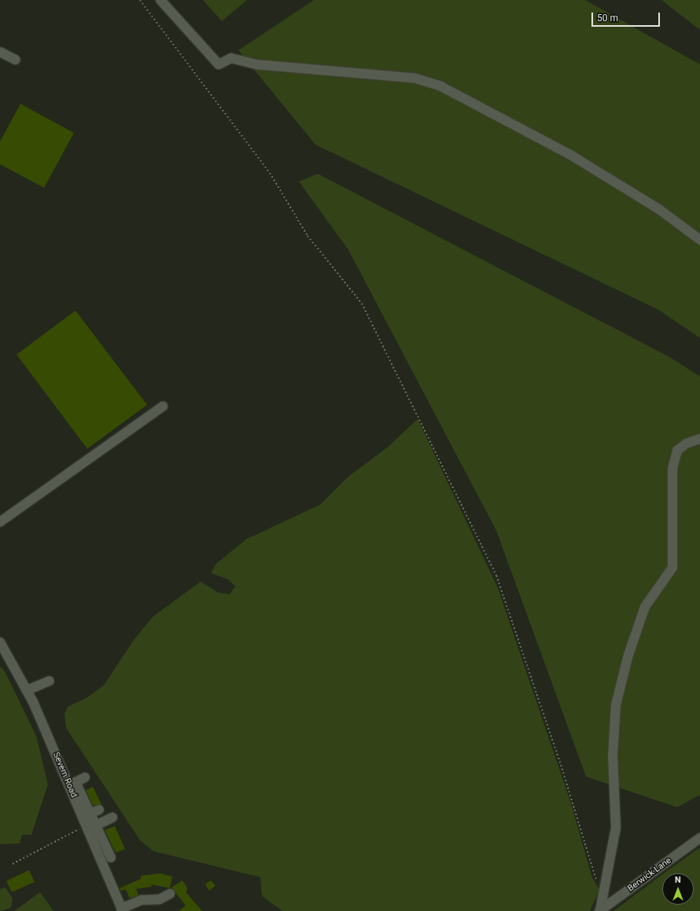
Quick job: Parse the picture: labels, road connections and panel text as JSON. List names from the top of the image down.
{
  "streets": {
    "street": ["Severn Road", "Berwick Lane"]
  },
  "scale_bar": "50 m",
  "north": "top"
}
